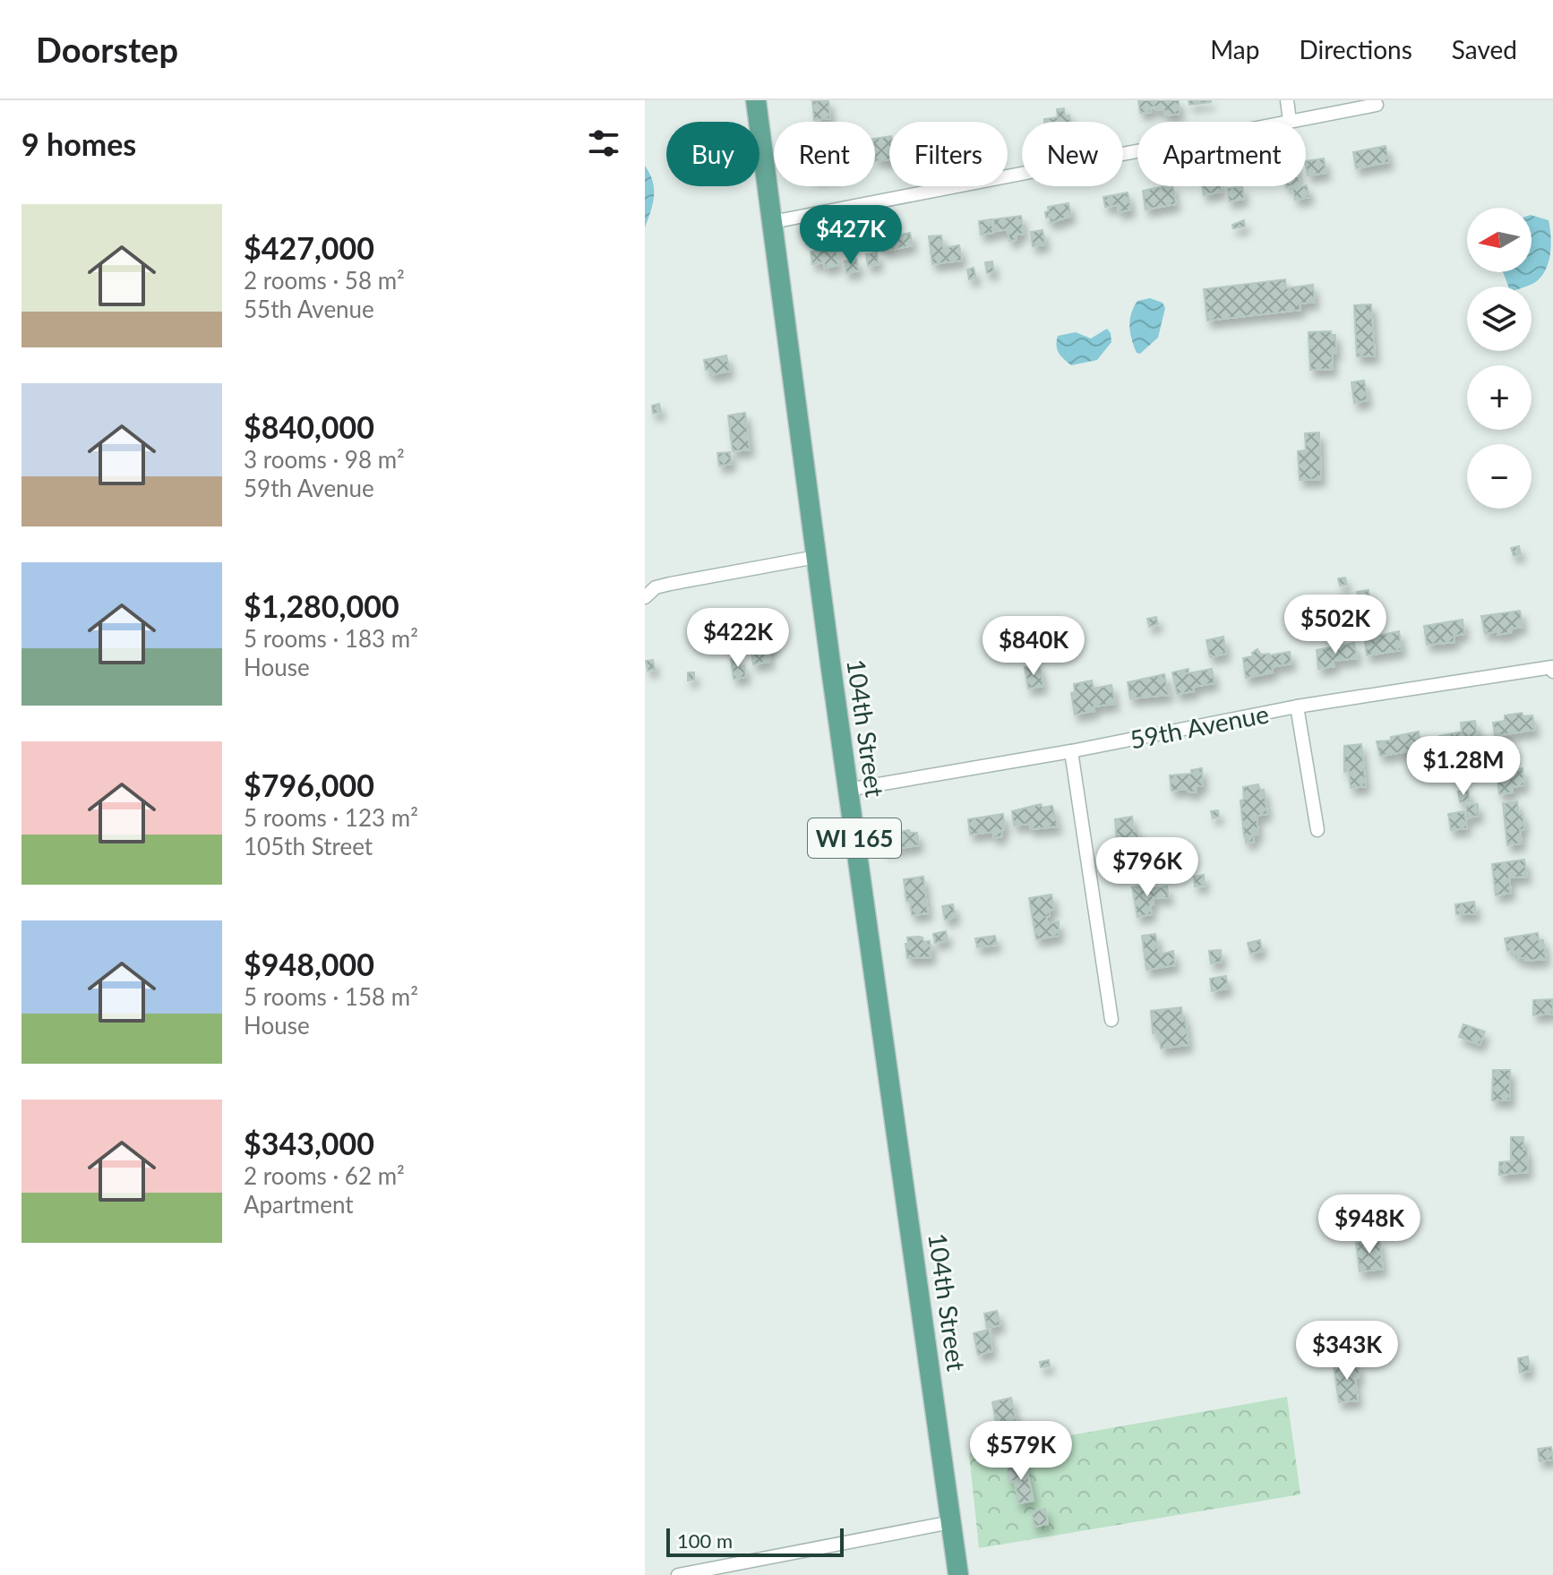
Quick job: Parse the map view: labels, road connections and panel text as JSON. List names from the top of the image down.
{
  "streets": {
    "main road": ["104th Street", "WI 165"],
    "street": ["59th Avenue"]
  },
  "crossings": [
    ["59th Avenue", "104th Street"]
  ],
  "scale_bar": "100 m",
  "north": "left",
  "page": {
    "header": "Doorstep",
    "nav": ["Map", "Directions", "Saved"],
    "heading": "9 homes",
    "chip": [
      "Buy",
      "Rent",
      "Filters",
      "New",
      "Apartment"
    ],
    "list": [
      {
        "name": "$427,000",
        "note": "2 rooms · 58 m² · 55th Avenue"
      },
      {
        "name": "$840,000",
        "note": "3 rooms · 98 m² · 59th Avenue"
      },
      {
        "name": "$1,280,000",
        "note": "5 rooms · 183 m² · House"
      },
      {
        "name": "$796,000",
        "note": "5 rooms · 123 m² · 105th Street"
      },
      {
        "name": "$948,000",
        "note": "5 rooms · 158 m² · House"
      },
      {
        "name": "$343,000",
        "note": "2 rooms · 62 m² · Apartment"
      }
    ],
    "price": [
      "$427K",
      "$502K",
      "$422K",
      "$840K",
      "$1.28M",
      "$796K",
      "$948K",
      "$343K",
      "$579K"
    ],
    "map_buttons": ["+", "−"],
    "scale": "100 m"
  }
}
